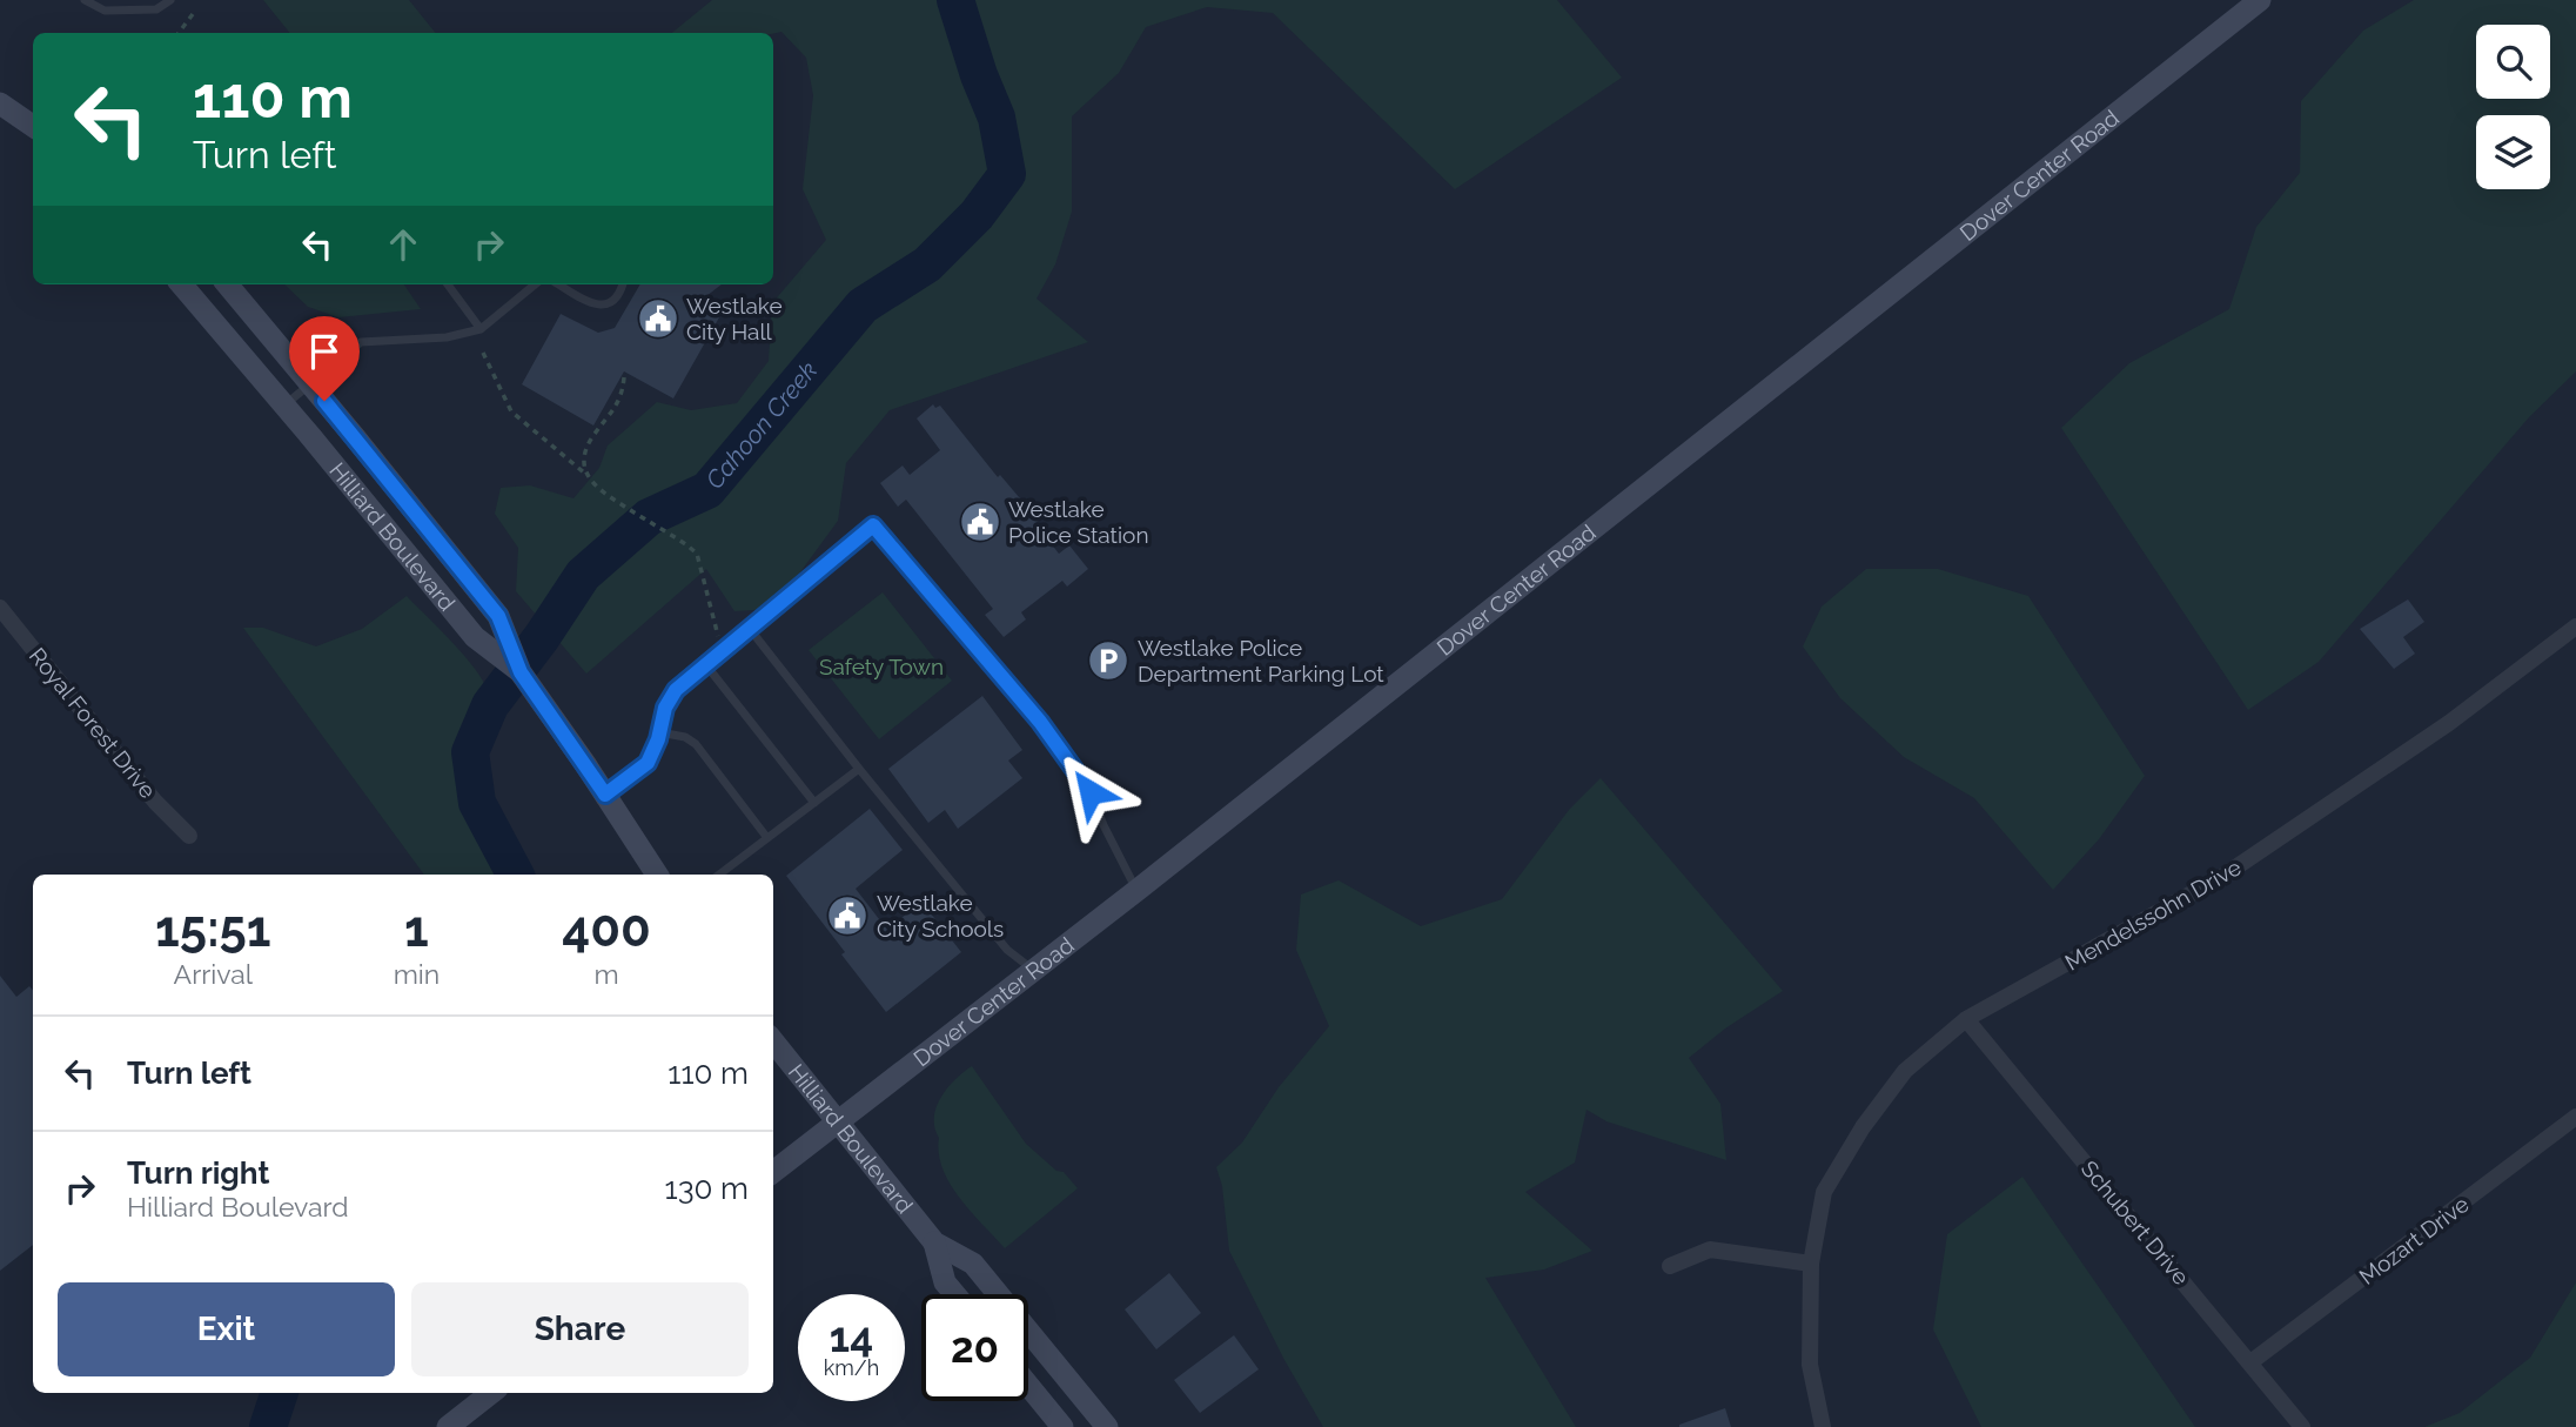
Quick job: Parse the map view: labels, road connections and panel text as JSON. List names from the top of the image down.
{
  "streets": {
    "main road": ["Dover Center Road", "Hilliard Boulevard"],
    "street": [
      "Royal Forest Drive",
      "Mendelssohn Drive",
      "Schubert Drive",
      "Mozart Drive"
    ]
  },
  "crossings": [
    ["Dover Center Road", "Hilliard Boulevard"],
    ["Mendelssohn Drive", "Schubert Drive"],
    ["Schubert Drive", "Mozart Drive"]
  ],
  "water": ["Cahoon Creek"],
  "parks": ["Safety Town"],
  "places": {
    "public building": ["Westlake City Hall", "Westlake Police Station", "Westlake City Schools"],
    "parking": ["Westlake Police Department Parking Lot"]
  },
  "page": {
    "turn": ["110 m", "Turn left"],
    "eta": [
      "15:51",
      "Arrival",
      "1",
      "min",
      "400",
      "m"
    ],
    "list": [
      {
        "name": "Turn left",
        "value": "110 m"
      },
      {
        "name": "Turn right",
        "note": "Hilliard Boulevard",
        "value": "130 m"
      }
    ],
    "buttons": ["Exit", "Share"],
    "speed": "14 km/h",
    "limit": "20"
  }
}
